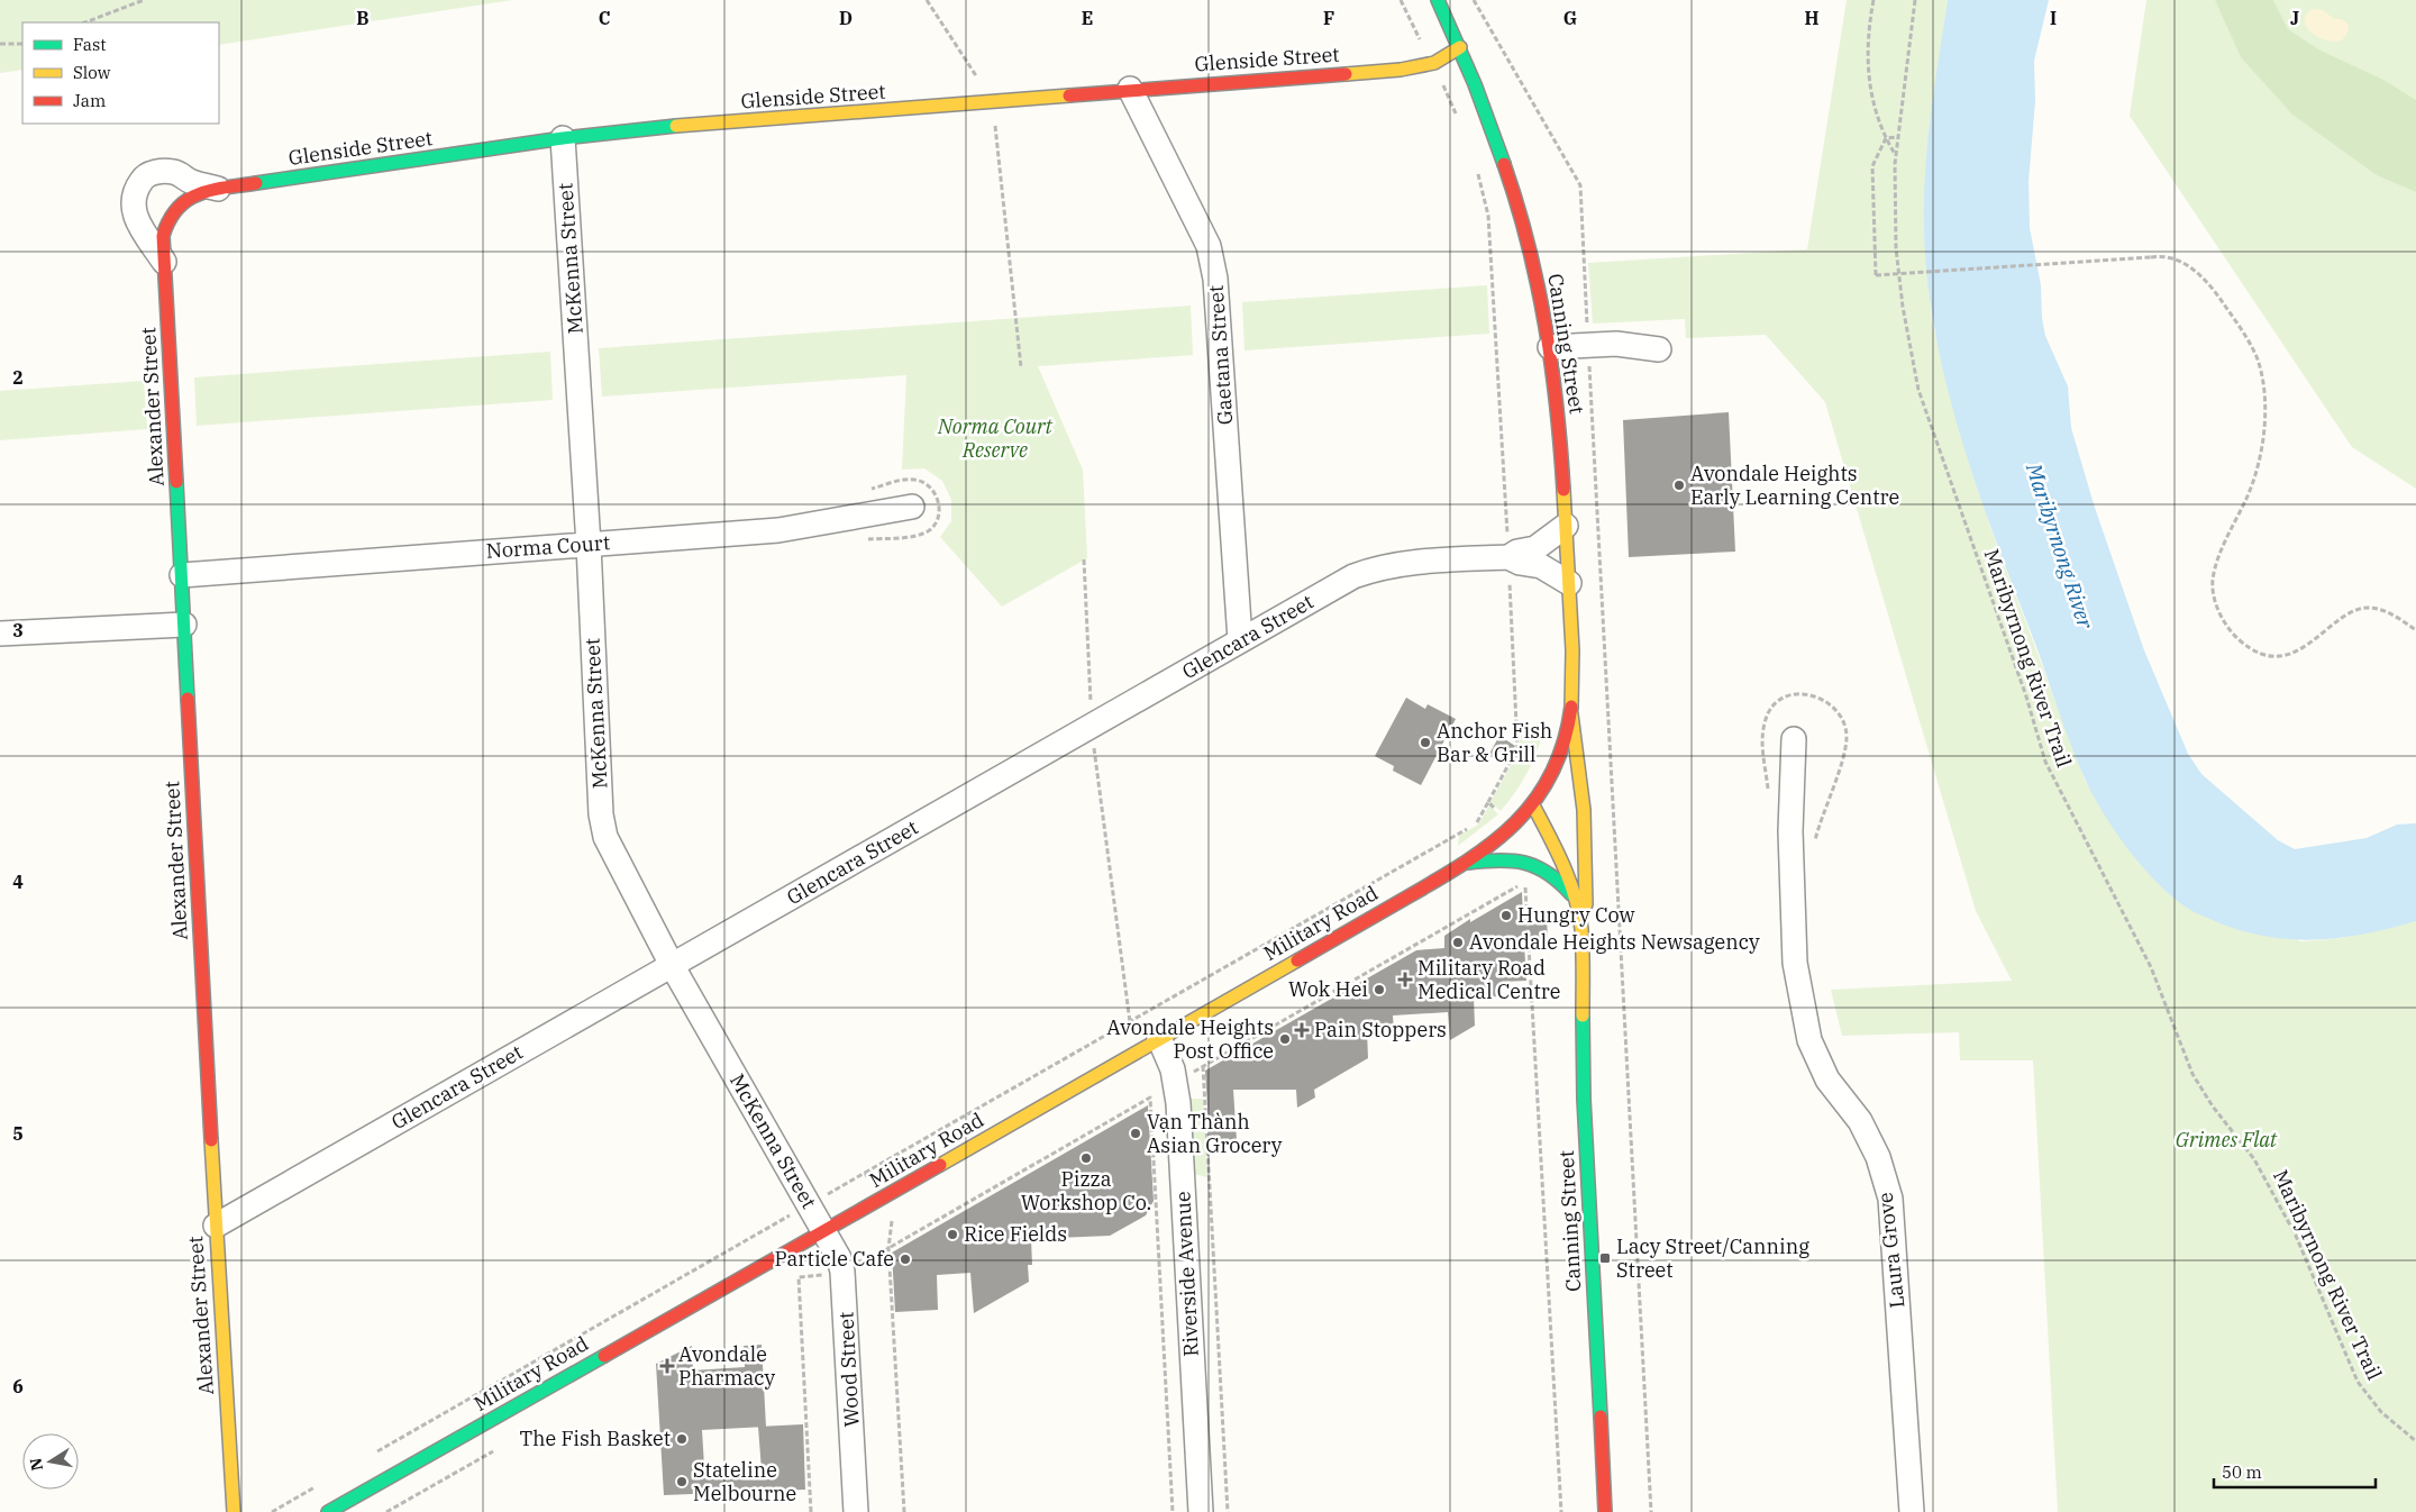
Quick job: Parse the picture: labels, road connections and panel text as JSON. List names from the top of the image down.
{
  "streets": {
    "street": [
      "Glenside Street",
      "McKenna Street",
      "Canning Street",
      "Gaetana Street",
      "Alexander Street",
      "Norma Court",
      "Glencara Street",
      "Military Road",
      "Laura Grove",
      "Riverside Avenue",
      "Wood Street"
    ],
    "path": ["Maribyrnong River Trail"]
  },
  "crossings": [
    ["Glenside Street", "McKenna Street"],
    ["Glenside Street", "Canning Street"],
    ["Glenside Street", "Gaetana Street"],
    ["Glenside Street", "Alexander Street"],
    ["McKenna Street", "Norma Court"],
    ["McKenna Street", "Glencara Street"],
    ["McKenna Street", "Military Road"],
    ["McKenna Street", "Wood Street"],
    ["Canning Street", "Glencara Street"],
    ["Canning Street", "Military Road"],
    ["Gaetana Street", "Glencara Street"],
    ["Alexander Street", "Norma Court"],
    ["Alexander Street", "Glencara Street"],
    ["Military Road", "Riverside Avenue"],
    ["Military Road", "Wood Street"]
  ],
  "water": ["Maribyrnong River"],
  "parks": ["Norma Court Reserve", "Grimes Flat"],
  "places": {
    "other": [
      "Avondale Heights Early Learning Centre",
      "Anchor Fish Bar & Grill",
      "Hungry Cow",
      "Avondale Heights Newsagency",
      "Wok Hei",
      "Avondale Heights Post Office",
      "Vạn Thành Asian Grocery",
      "Pizza Workshop Co.",
      "Rice Fields",
      "Particle Cafe",
      "The Fish Basket",
      "Stateline Melbourne"
    ],
    "health": ["Military Road Medical Centre", "Pain Stoppers", "Avondale Pharmacy"],
    "transit": ["Lacy Street/Canning Street"]
  },
  "legend": ["Fast", "Slow", "Jam"],
  "scale_bar": "50 m",
  "north": "left",
  "grid": {
    "columns": [
      "B",
      "C",
      "D",
      "E",
      "F",
      "G",
      "H",
      "I",
      "J"
    ],
    "rows": [
      "2",
      "3",
      "4",
      "5",
      "6"
    ]
  }
}
